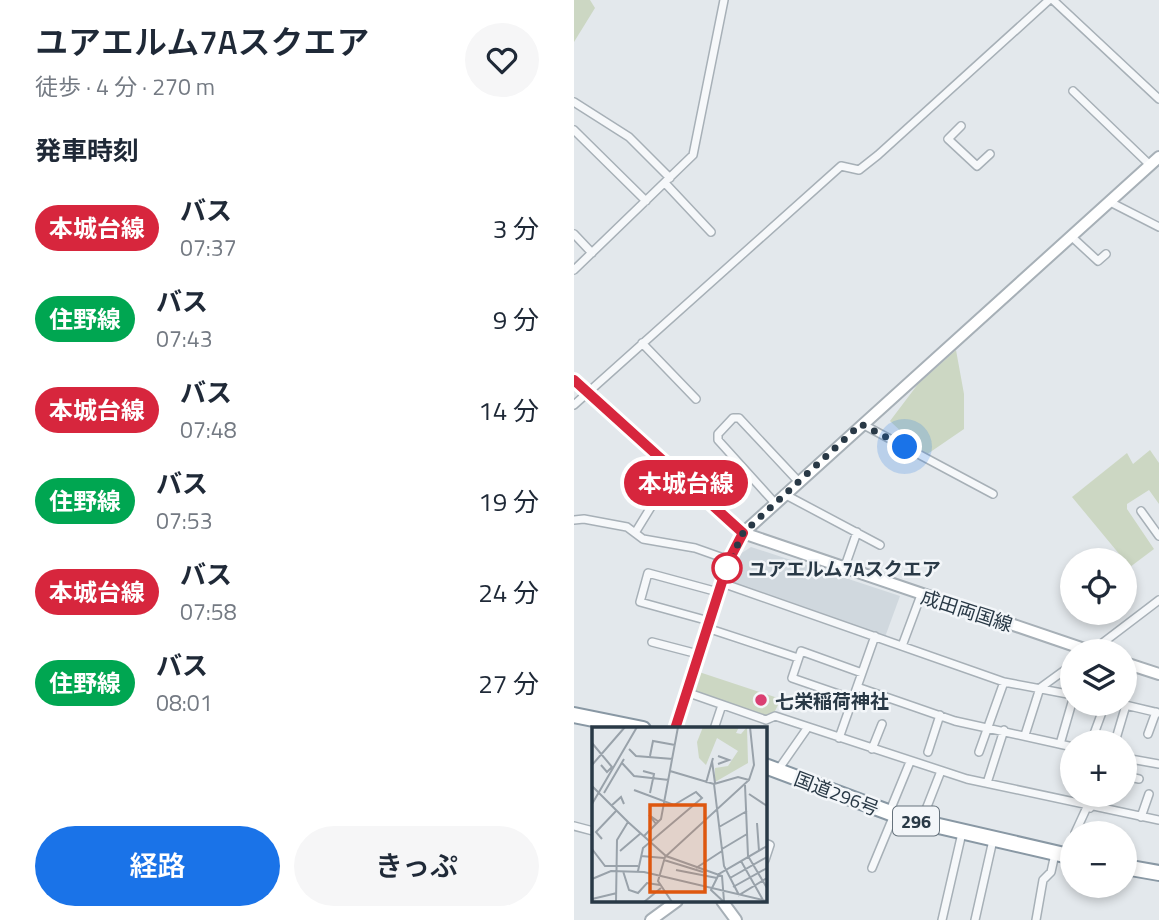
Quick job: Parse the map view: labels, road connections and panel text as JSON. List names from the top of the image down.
{
  "streets": {
    "highway": ["国道296号", "296"],
    "street": ["成田両国線"]
  },
  "places": ["ユアエルム7Aスクエア", "七栄稲荷神社"],
  "lines": ["bus line 本城台線"],
  "page": {
    "heading": [
      ["ユアエルム7Aスクエア", "徒歩 · 4 分 · 270 m"],
      "発車時刻"
    ],
    "on_map": "本城台線",
    "list": [
      {
        "mark": "本城台線",
        "name": "バス",
        "note": "07:37",
        "value": "3 分"
      },
      {
        "mark": "住野線",
        "name": "バス",
        "note": "07:43",
        "value": "9 分"
      },
      {
        "mark": "本城台線",
        "name": "バス",
        "note": "07:48",
        "value": "14 分"
      },
      {
        "mark": "住野線",
        "name": "バス",
        "note": "07:53",
        "value": "19 分"
      },
      {
        "mark": "本城台線",
        "name": "バス",
        "note": "07:58",
        "value": "24 分"
      },
      {
        "mark": "住野線",
        "name": "バス",
        "note": "08:01",
        "value": "27 分"
      }
    ],
    "map_buttons": ["+", "−"],
    "buttons": ["経路", "きっぷ"]
  }
}
